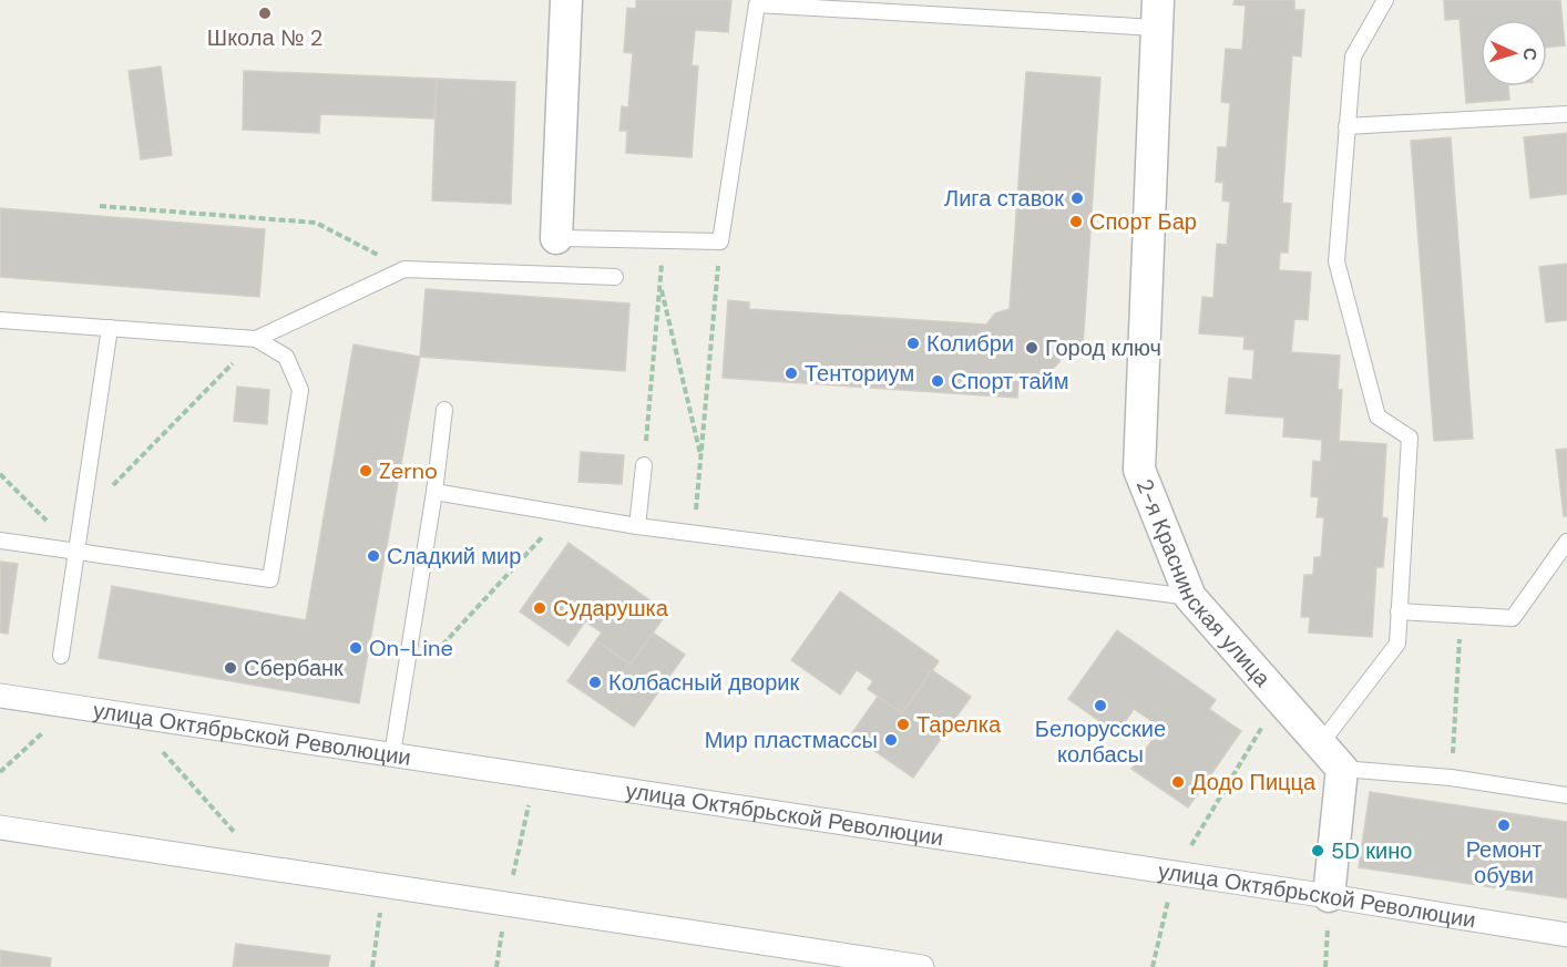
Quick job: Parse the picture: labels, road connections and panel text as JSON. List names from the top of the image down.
{
  "streets": {
    "street": ["2-я Краснинская улица", "улица Октябрьской Революции"]
  },
  "places": [
    "Школа № 2",
    "Лига ставок",
    "Спорт Бар",
    "Колибри",
    "Город ключ",
    "Тенториум",
    "Спорт тайм",
    "Zerno",
    "Сладкий мир",
    "Сударушка",
    "On-Line",
    "Сбербанк",
    "Колбасный дворик",
    "Белорусские колбасы",
    "Тарелка",
    "Мир пластмассы",
    "Додо Пицца",
    "Ремонт обуви",
    "5D кино"
  ],
  "north": "right"
}
